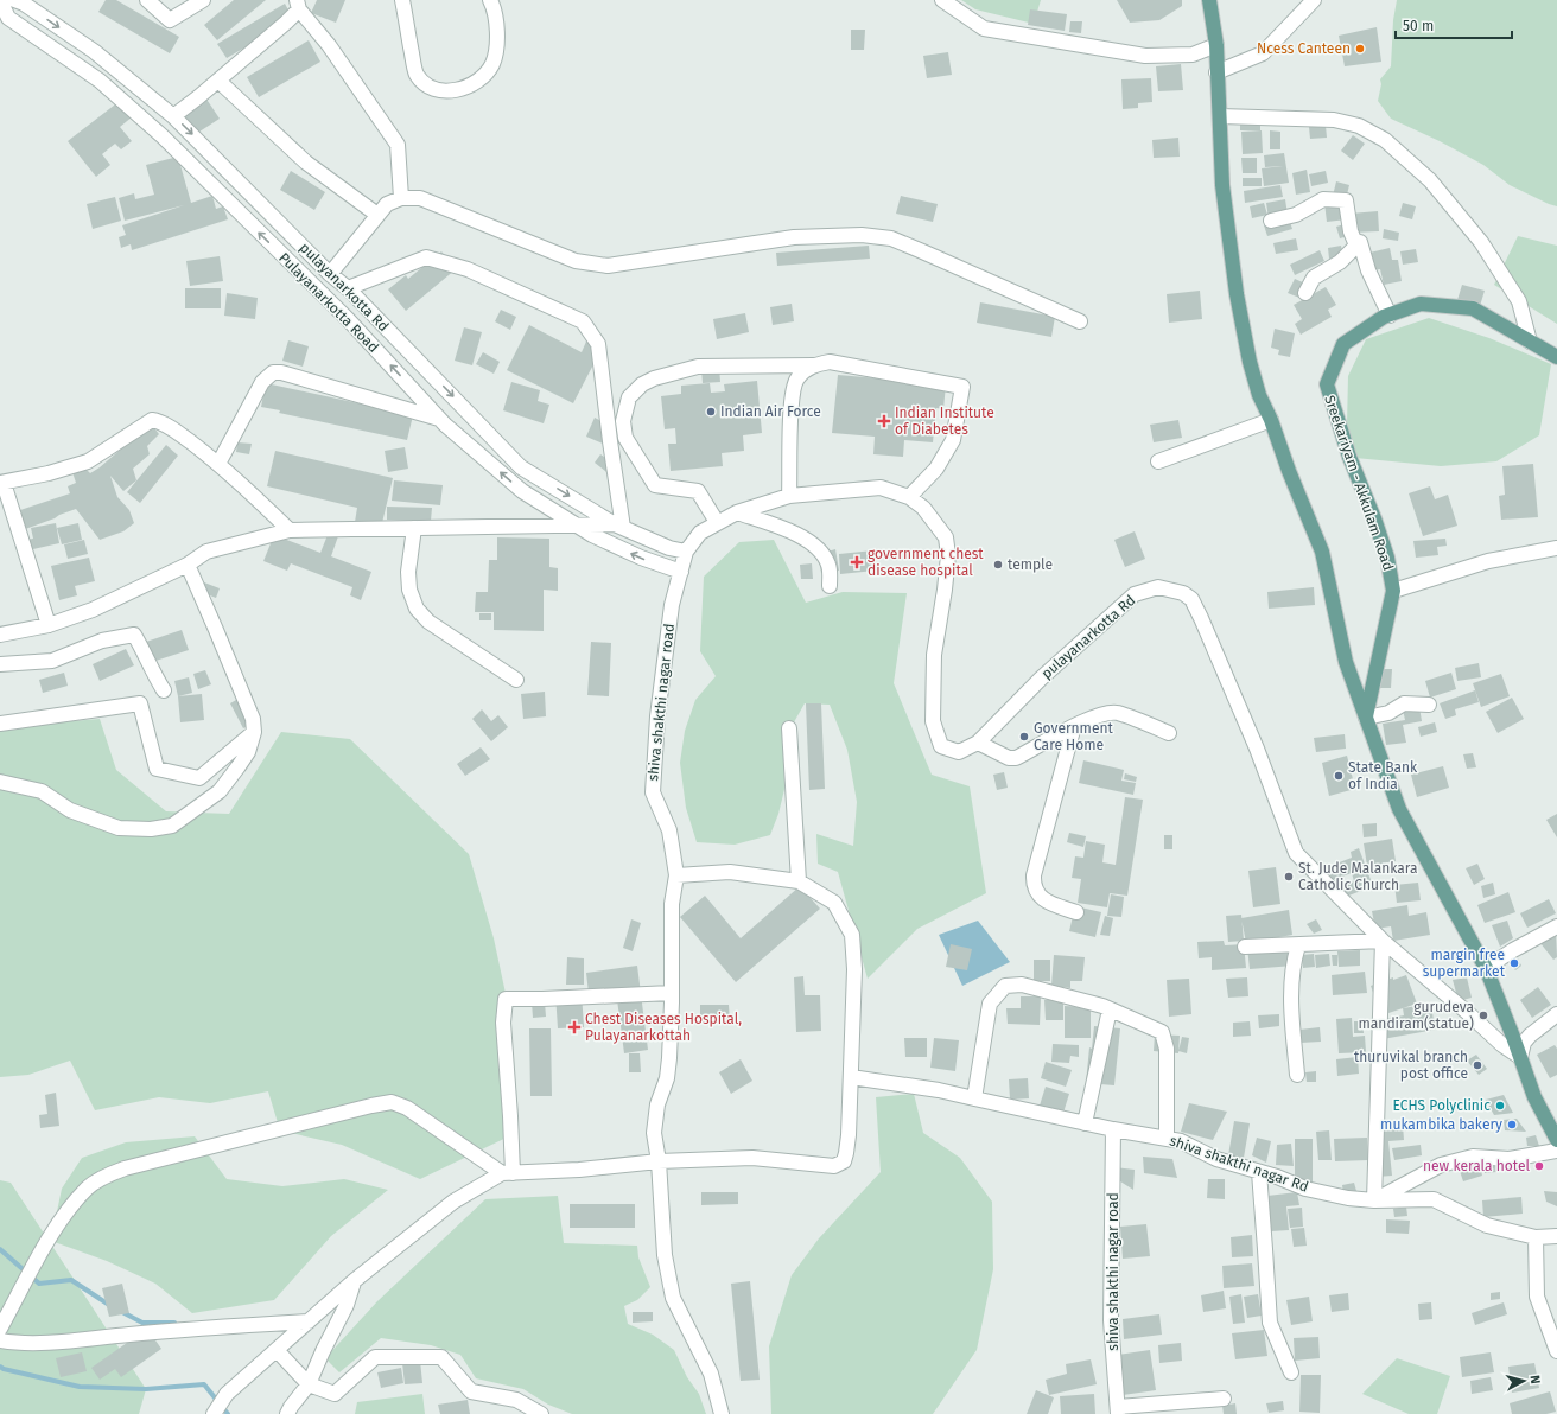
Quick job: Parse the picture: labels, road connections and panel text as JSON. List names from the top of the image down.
{
  "streets": {
    "main road": ["Sreekariyam - Akkulam Road"],
    "street": [
      "pulayanarkotta Rd",
      "Pulayanarkotta Road",
      "shiva shakthi nagar road",
      "shiva shakthi nagar Rd"
    ]
  },
  "crossings": [
    ["pulayanarkotta Rd", "Pulayanarkotta Road"],
    ["pulayanarkotta Rd", "shiva shakthi nagar road"],
    ["Pulayanarkotta Road", "shiva shakthi nagar road"],
    ["shiva shakthi nagar road", "shiva shakthi nagar Rd"]
  ],
  "one_way": ["Pulayanarkotta Road"],
  "places": {
    "other": [
      "Ncess Canteen",
      "Indian Air Force",
      "temple",
      "Government Care Home",
      "State Bank of India",
      "St. Jude Malankara Catholic Church",
      "margin free supermarket",
      "gurudeva mandiram(statue)",
      "thuruvikal branch post office",
      "ECHS Polyclinic",
      "mukambika bakery",
      "new kerala hotel"
    ],
    "health": ["Indian Institute of Diabetes", "government chest disease hospital", "Chest Diseases Hospital, Pulayanarkottah"]
  },
  "scale_bar": "50 m",
  "north": "right"
}
